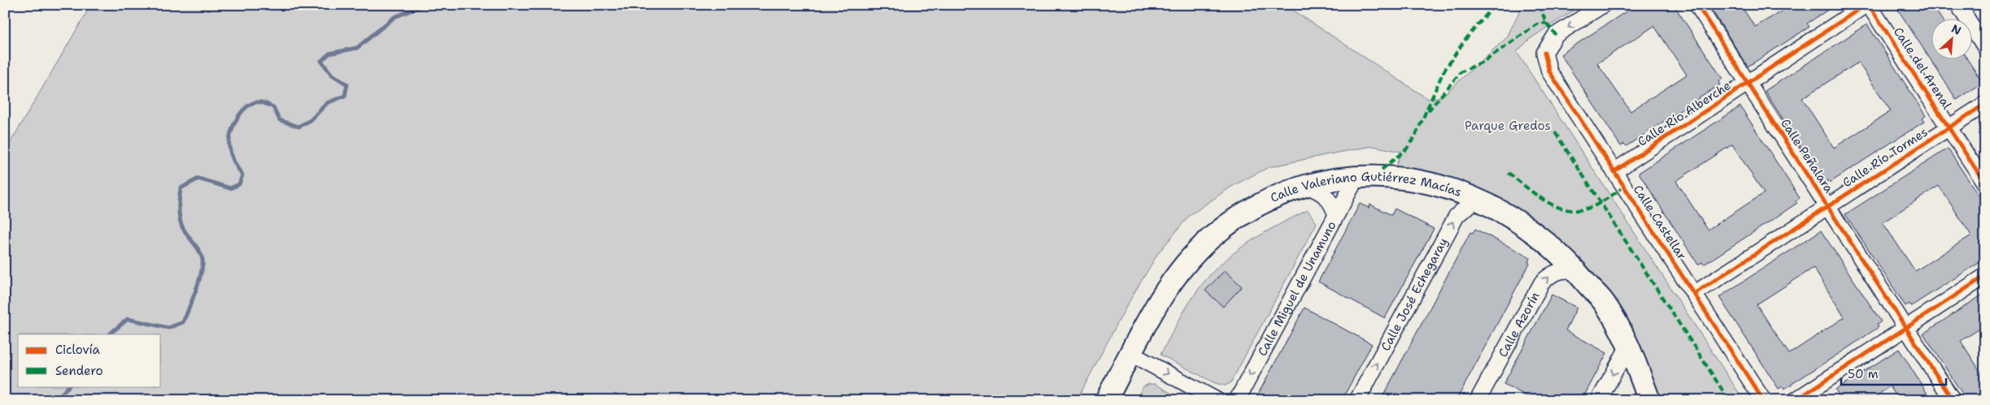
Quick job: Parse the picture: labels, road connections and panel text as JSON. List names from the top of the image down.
{
  "streets": {
    "main road": ["Calle Valeriano Gutiérrez Macías"],
    "street": [
      "Calle del Arenal",
      "Calle Río Alberche",
      "Calle Peñalara",
      "Calle Río Tormes",
      "Calle Castellar",
      "Calle Miguel de Unamuno",
      "Calle José Echegaray",
      "Calle Azorín"
    ]
  },
  "crossings": [
    ["Calle del Arenal", "Calle Río Alberche"],
    ["Calle del Arenal", "Calle Río Tormes"],
    ["Calle Río Alberche", "Calle Peñalara"],
    ["Calle Río Alberche", "Calle Castellar"],
    ["Calle Peñalara", "Calle Río Tormes"],
    ["Calle Río Tormes", "Calle Castellar"],
    ["Calle Valeriano Gutiérrez Macías", "Calle Miguel de Unamuno"],
    ["Calle Valeriano Gutiérrez Macías", "Calle José Echegaray"],
    ["Calle Valeriano Gutiérrez Macías", "Calle Azorín"]
  ],
  "one_way": ["Calle Miguel de Unamuno", "Calle José Echegaray", "Calle Azorín"],
  "parks": ["Parque Gredos"],
  "legend": ["Ciclovía", "Sendero"],
  "scale_bar": "50 m",
  "north": "top right"
}
